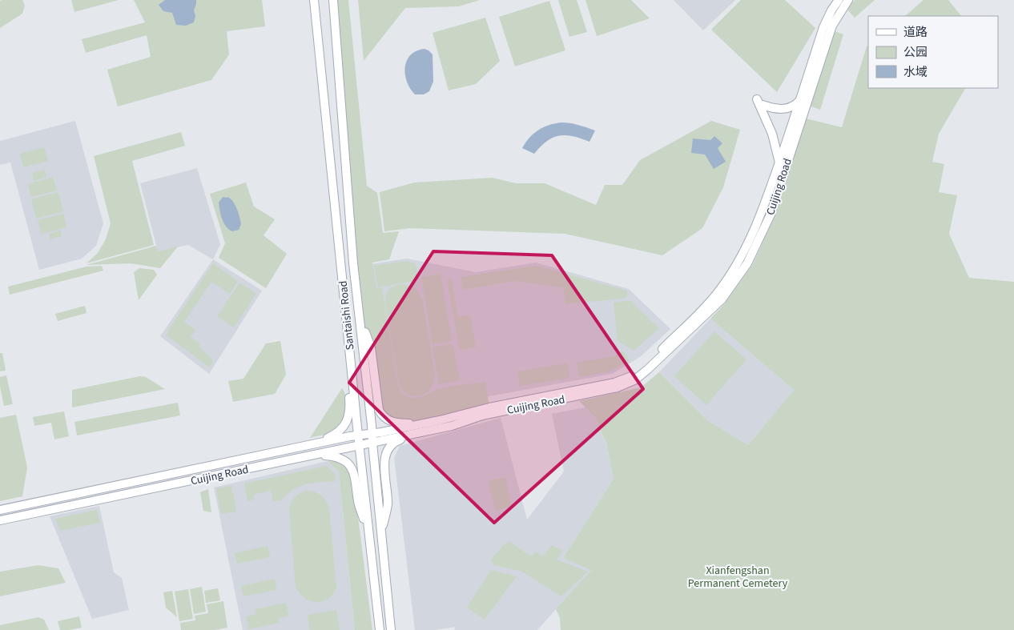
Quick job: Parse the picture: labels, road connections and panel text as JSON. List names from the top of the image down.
{
  "streets": {
    "main road": ["Cuijing Road", "Santaishi Road"]
  },
  "crossings": [
    ["Cuijing Road", "Santaishi Road"]
  ],
  "parks": ["Xianfengshan Permanent Cemetery"],
  "legend": ["道路", "公园", "水域"]
}
